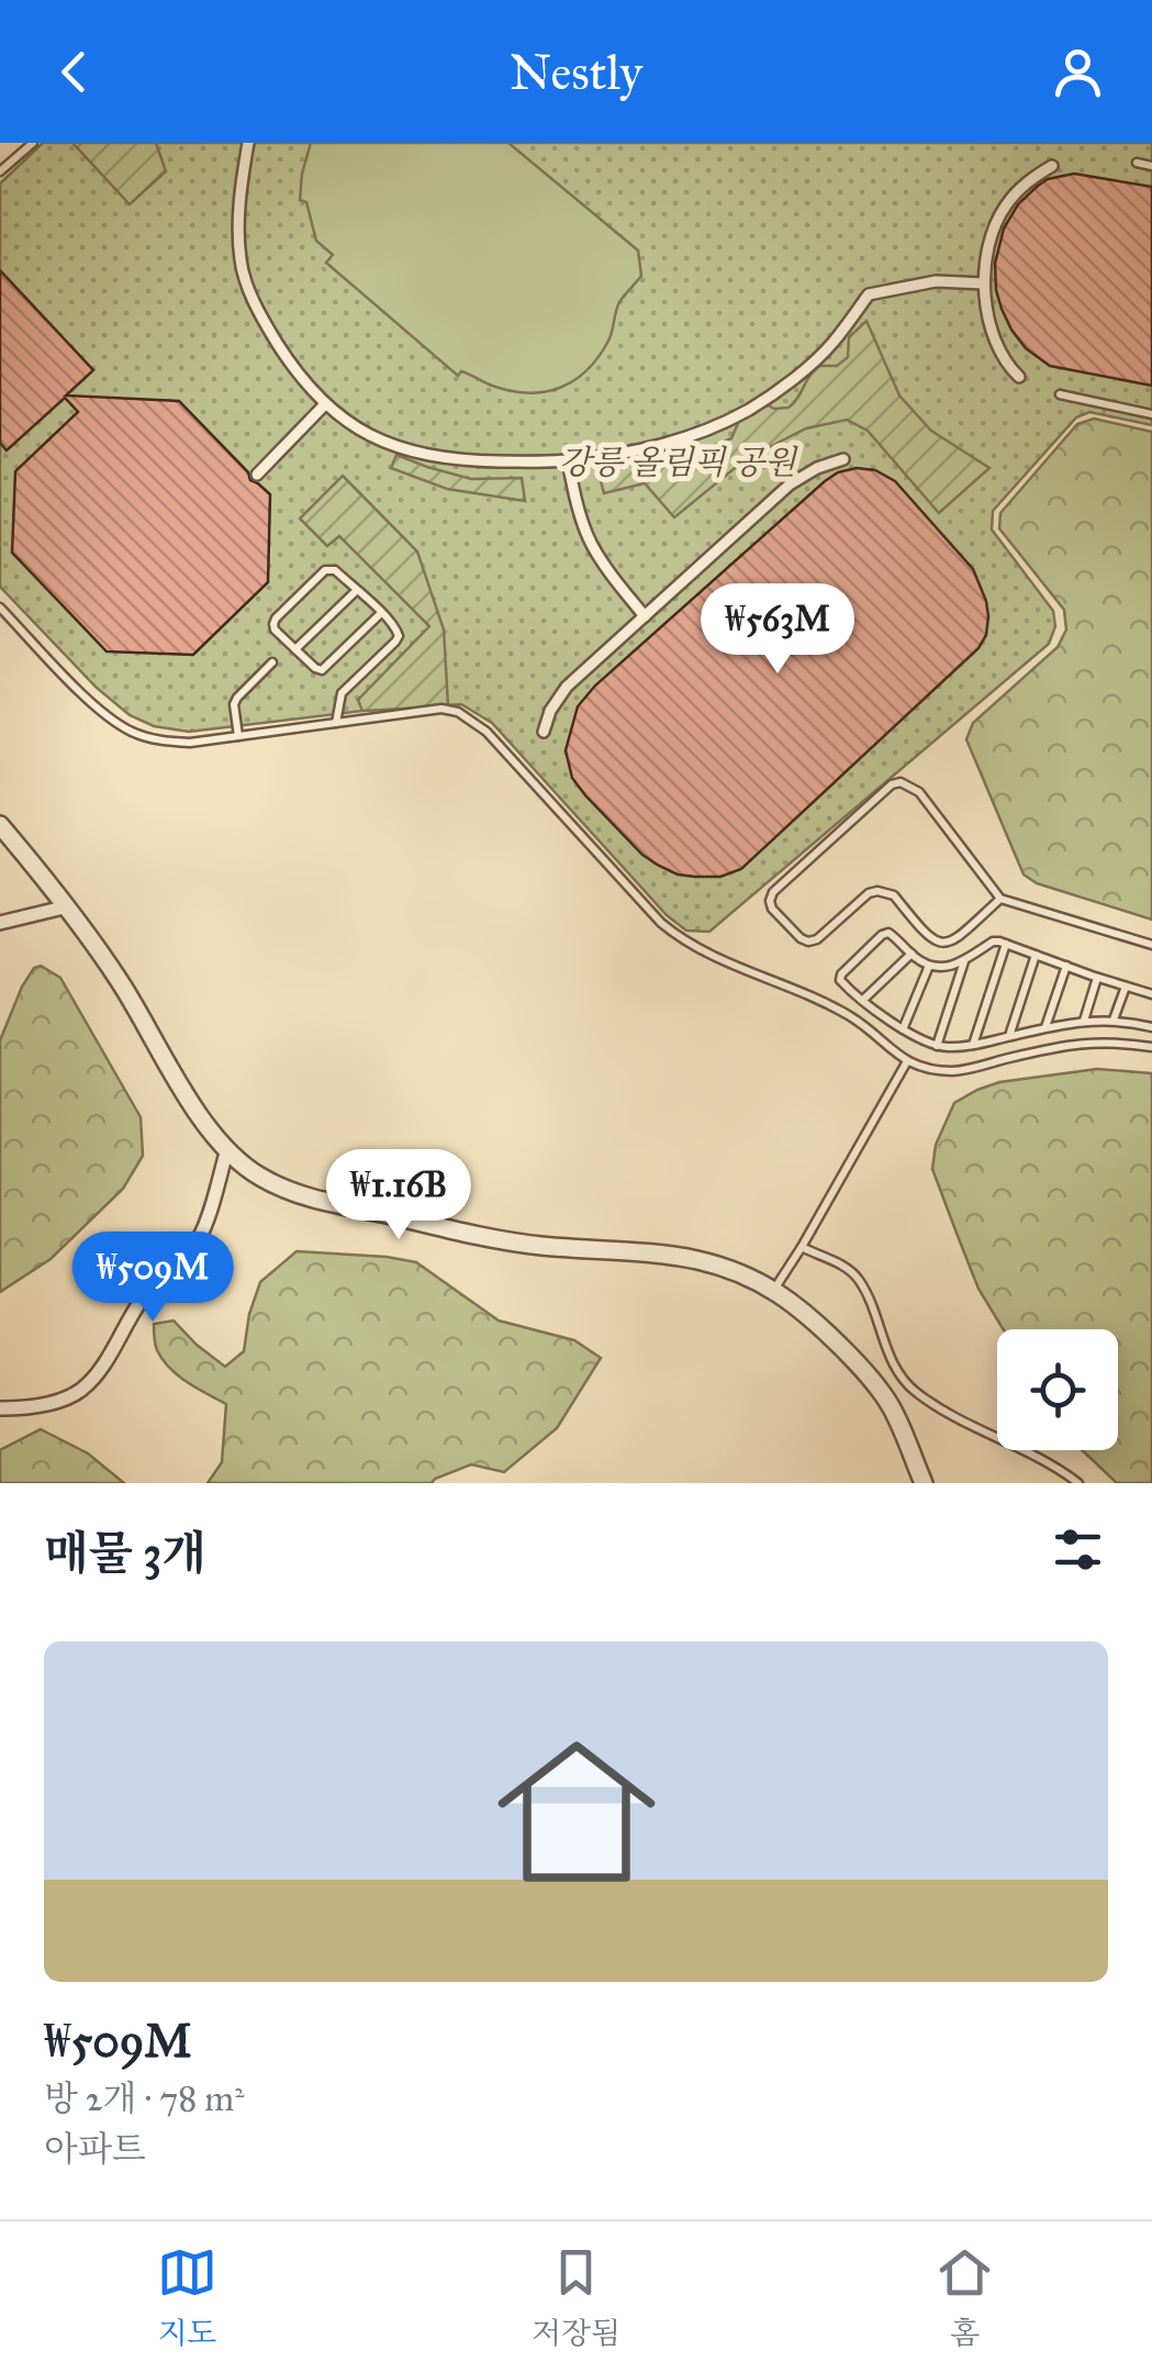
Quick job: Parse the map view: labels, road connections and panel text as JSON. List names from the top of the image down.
{
  "parks": ["강릉 올림픽 공원"],
  "page": {
    "header": "Nestly",
    "price": ["₩563M", "₩1.16B", "₩509M"],
    "heading": "매물 3개",
    "list": [
      {
        "name": "₩509M",
        "note": "방 2개 · 78 m² · 아파트"
      }
    ],
    "tabs": ["지도", "저장됨", "홈"]
  }
}
